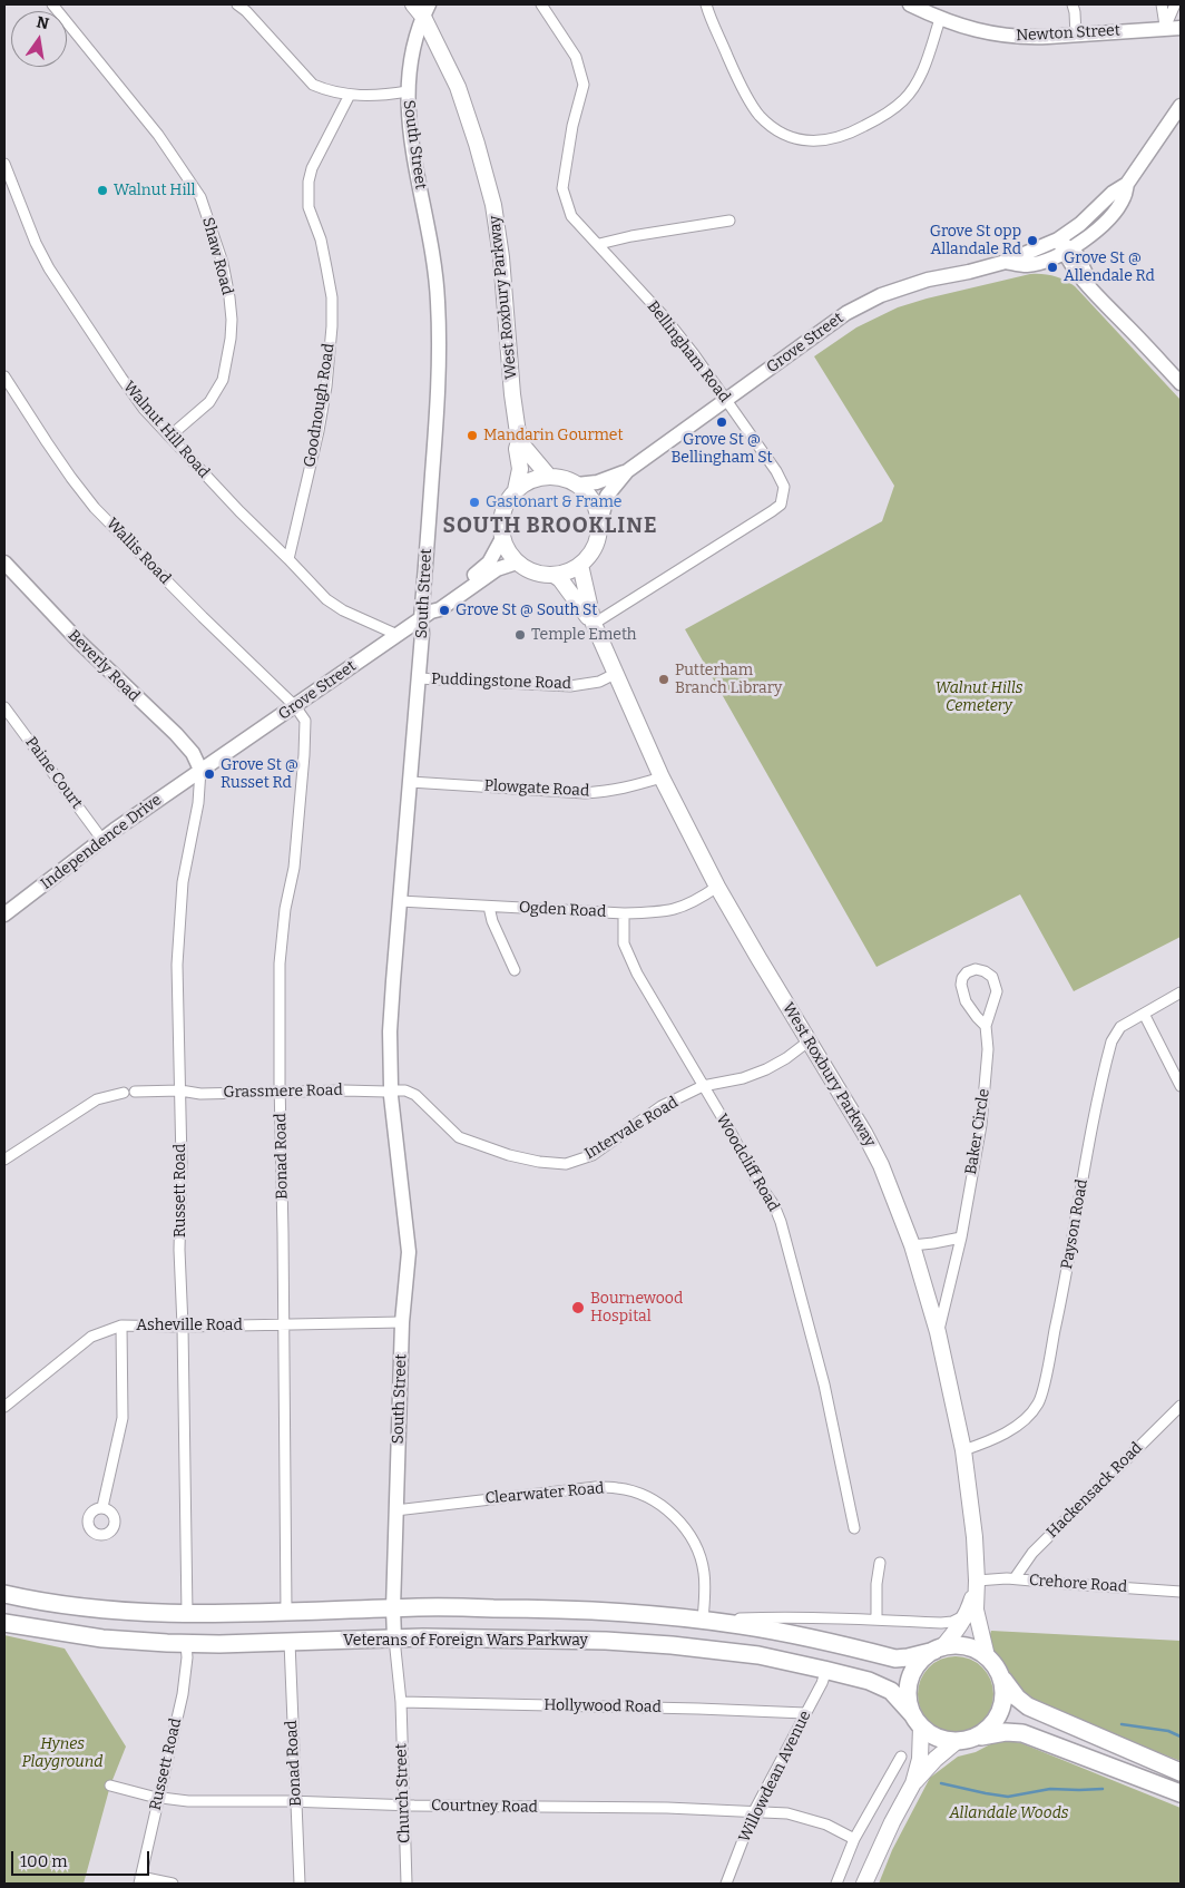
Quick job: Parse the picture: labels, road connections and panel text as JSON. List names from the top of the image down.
{
  "streets": {
    "highway": ["Veterans of Foreign Wars Parkway"],
    "main road": ["West Roxbury Parkway"],
    "street": [
      "Newton Street",
      "South Street",
      "Shaw Road",
      "Grove Street",
      "Bellingham Road",
      "Goodnough Road",
      "Walnut Hill Road",
      "Wallis Road",
      "Beverly Road",
      "Puddingstone Road",
      "Paine Court",
      "Plowgate Road",
      "Independence Drive",
      "Ogden Road",
      "Grassmere Road",
      "Intervale Road",
      "Baker Circle",
      "Bonad Road",
      "Woodcliff Road",
      "Russett Road",
      "Payson Road",
      "Asheville Road",
      "Hackensack Road",
      "Clearwater Road",
      "Crehore Road",
      "Hollywood Road",
      "Willowdean Avenue",
      "Church Street",
      "Courtney Road"
    ]
  },
  "crossings": [
    ["South Street", "West Roxbury Parkway"],
    ["South Street", "Grove Street"],
    ["South Street", "Puddingstone Road"],
    ["South Street", "Plowgate Road"],
    ["South Street", "Ogden Road"],
    ["South Street", "Grassmere Road"],
    ["South Street", "Intervale Road"],
    ["South Street", "Asheville Road"],
    ["South Street", "Clearwater Road"],
    ["South Street", "Veterans of Foreign Wars Parkway"],
    ["South Street", "Hollywood Road"],
    ["South Street", "Church Street"],
    ["Shaw Road", "Walnut Hill Road"],
    ["West Roxbury Parkway", "Grove Street"],
    ["West Roxbury Parkway", "Bellingham Road"],
    ["West Roxbury Parkway", "Puddingstone Road"],
    ["West Roxbury Parkway", "Plowgate Road"],
    ["West Roxbury Parkway", "Ogden Road"],
    ["West Roxbury Parkway", "Intervale Road"],
    ["West Roxbury Parkway", "Baker Circle"],
    ["West Roxbury Parkway", "Payson Road"],
    ["West Roxbury Parkway", "Crehore Road"],
    ["West Roxbury Parkway", "Veterans of Foreign Wars Parkway"],
    ["Grove Street", "Bellingham Road"],
    ["Grove Street", "Walnut Hill Road"],
    ["Grove Street", "Wallis Road"],
    ["Grove Street", "Beverly Road"],
    ["Grove Street", "Independence Drive"],
    ["Grove Street", "Bonad Road"],
    ["Grove Street", "Russett Road"],
    ["Goodnough Road", "Walnut Hill Road"],
    ["Wallis Road", "Bonad Road"],
    ["Beverly Road", "Independence Drive"],
    ["Beverly Road", "Russett Road"],
    ["Paine Court", "Independence Drive"],
    ["Independence Drive", "Russett Road"],
    ["Ogden Road", "Woodcliff Road"],
    ["Grassmere Road", "Intervale Road"],
    ["Grassmere Road", "Bonad Road"],
    ["Grassmere Road", "Russett Road"],
    ["Intervale Road", "Woodcliff Road"],
    ["Bonad Road", "Asheville Road"],
    ["Bonad Road", "Veterans of Foreign Wars Parkway"],
    ["Bonad Road", "Courtney Road"],
    ["Russett Road", "Asheville Road"],
    ["Russett Road", "Veterans of Foreign Wars Parkway"],
    ["Russett Road", "Courtney Road"],
    ["Hackensack Road", "Crehore Road"],
    ["Clearwater Road", "Veterans of Foreign Wars Parkway"],
    ["Veterans of Foreign Wars Parkway", "Willowdean Avenue"],
    ["Hollywood Road", "Willowdean Avenue"],
    ["Hollywood Road", "Church Street"],
    ["Willowdean Avenue", "Courtney Road"],
    ["Church Street", "Courtney Road"]
  ],
  "districts": ["SOUTH BROOKLINE"],
  "parks": ["Walnut Hills Cemetery", "Hynes Playground", "Allandale Woods"],
  "places": [
    "Walnut Hill",
    "Grove St opp Allandale Rd",
    "Grove St @ Allendale Rd",
    "Grove St @ Bellingham St",
    "Mandarin Gourmet",
    "Gastonart & Frame",
    "Grove St @ South St",
    "Temple Emeth",
    "Putterham Branch Library",
    "Grove St @ Russet Rd",
    "Bournewood Hospital"
  ],
  "scale_bar": "100 m",
  "north": "top"
}
